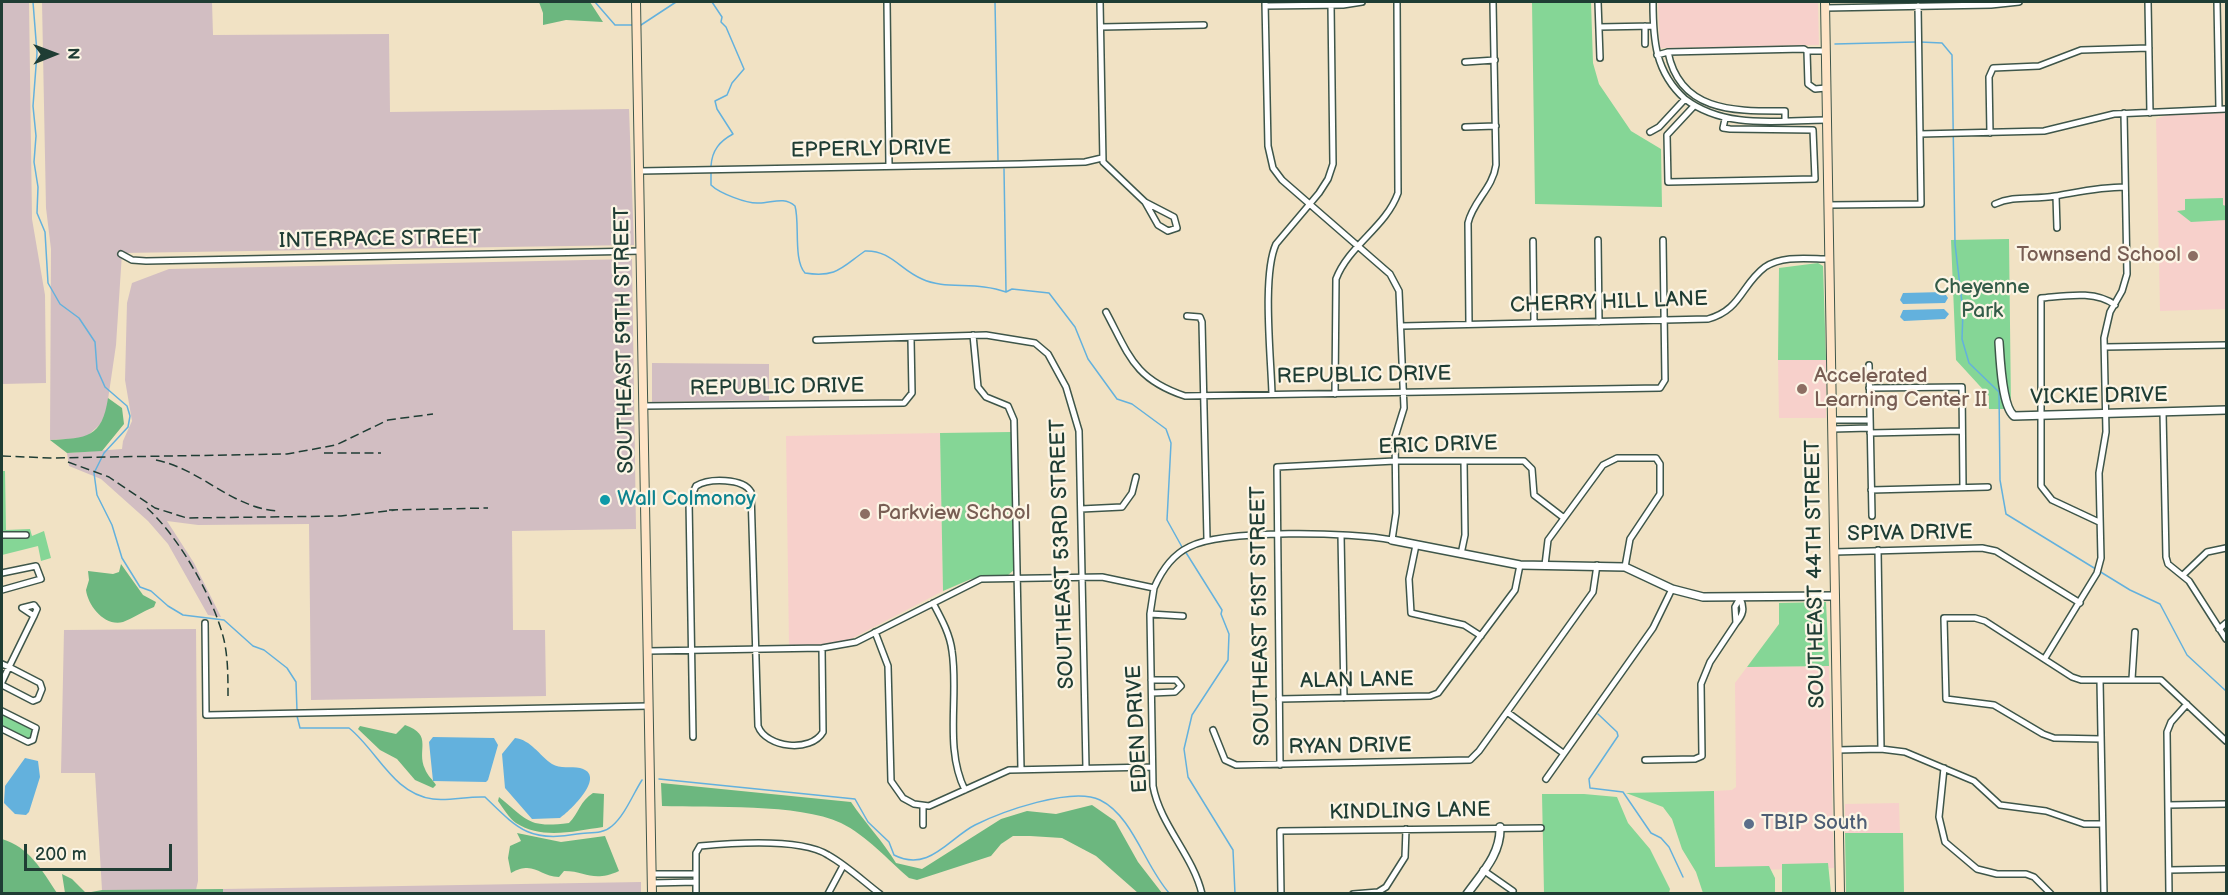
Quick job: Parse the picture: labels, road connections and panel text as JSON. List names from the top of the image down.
{
  "streets": {
    "main road": ["SOUTHEAST 59TH STREET", "SOUTHEAST 44TH STREET"],
    "street": [
      "EPPERLY DRIVE",
      "INTERPACE STREET",
      "CHERRY HILL LANE",
      "REPUBLIC DRIVE",
      "VICKIE DRIVE",
      "ERIC DRIVE",
      "SPIVA DRIVE",
      "SOUTHEAST 53RD STREET",
      "SOUTHEAST 51ST STREET",
      "ALAN LANE",
      "EDEN DRIVE",
      "RYAN DRIVE",
      "KINDLING LANE"
    ]
  },
  "crossings": [
    ["EPPERLY DRIVE", "SOUTHEAST 59TH STREET"],
    ["INTERPACE STREET", "SOUTHEAST 59TH STREET"],
    ["CHERRY HILL LANE", "REPUBLIC DRIVE"],
    ["CHERRY HILL LANE", "SOUTHEAST 44TH STREET"],
    ["SOUTHEAST 59TH STREET", "REPUBLIC DRIVE"],
    ["REPUBLIC DRIVE", "SOUTHEAST 53RD STREET"],
    ["ERIC DRIVE", "SOUTHEAST 51ST STREET"],
    ["SPIVA DRIVE", "SOUTHEAST 44TH STREET"],
    ["SOUTHEAST 51ST STREET", "ALAN LANE"],
    ["SOUTHEAST 51ST STREET", "RYAN DRIVE"]
  ],
  "parks": ["Cheyenne Park"],
  "places": [
    "Townsend School",
    "Accelerated Learning Center II",
    "Wall Colmonoy",
    "Parkview School",
    "TBIP South"
  ],
  "scale_bar": "200 m",
  "north": "right"
}
